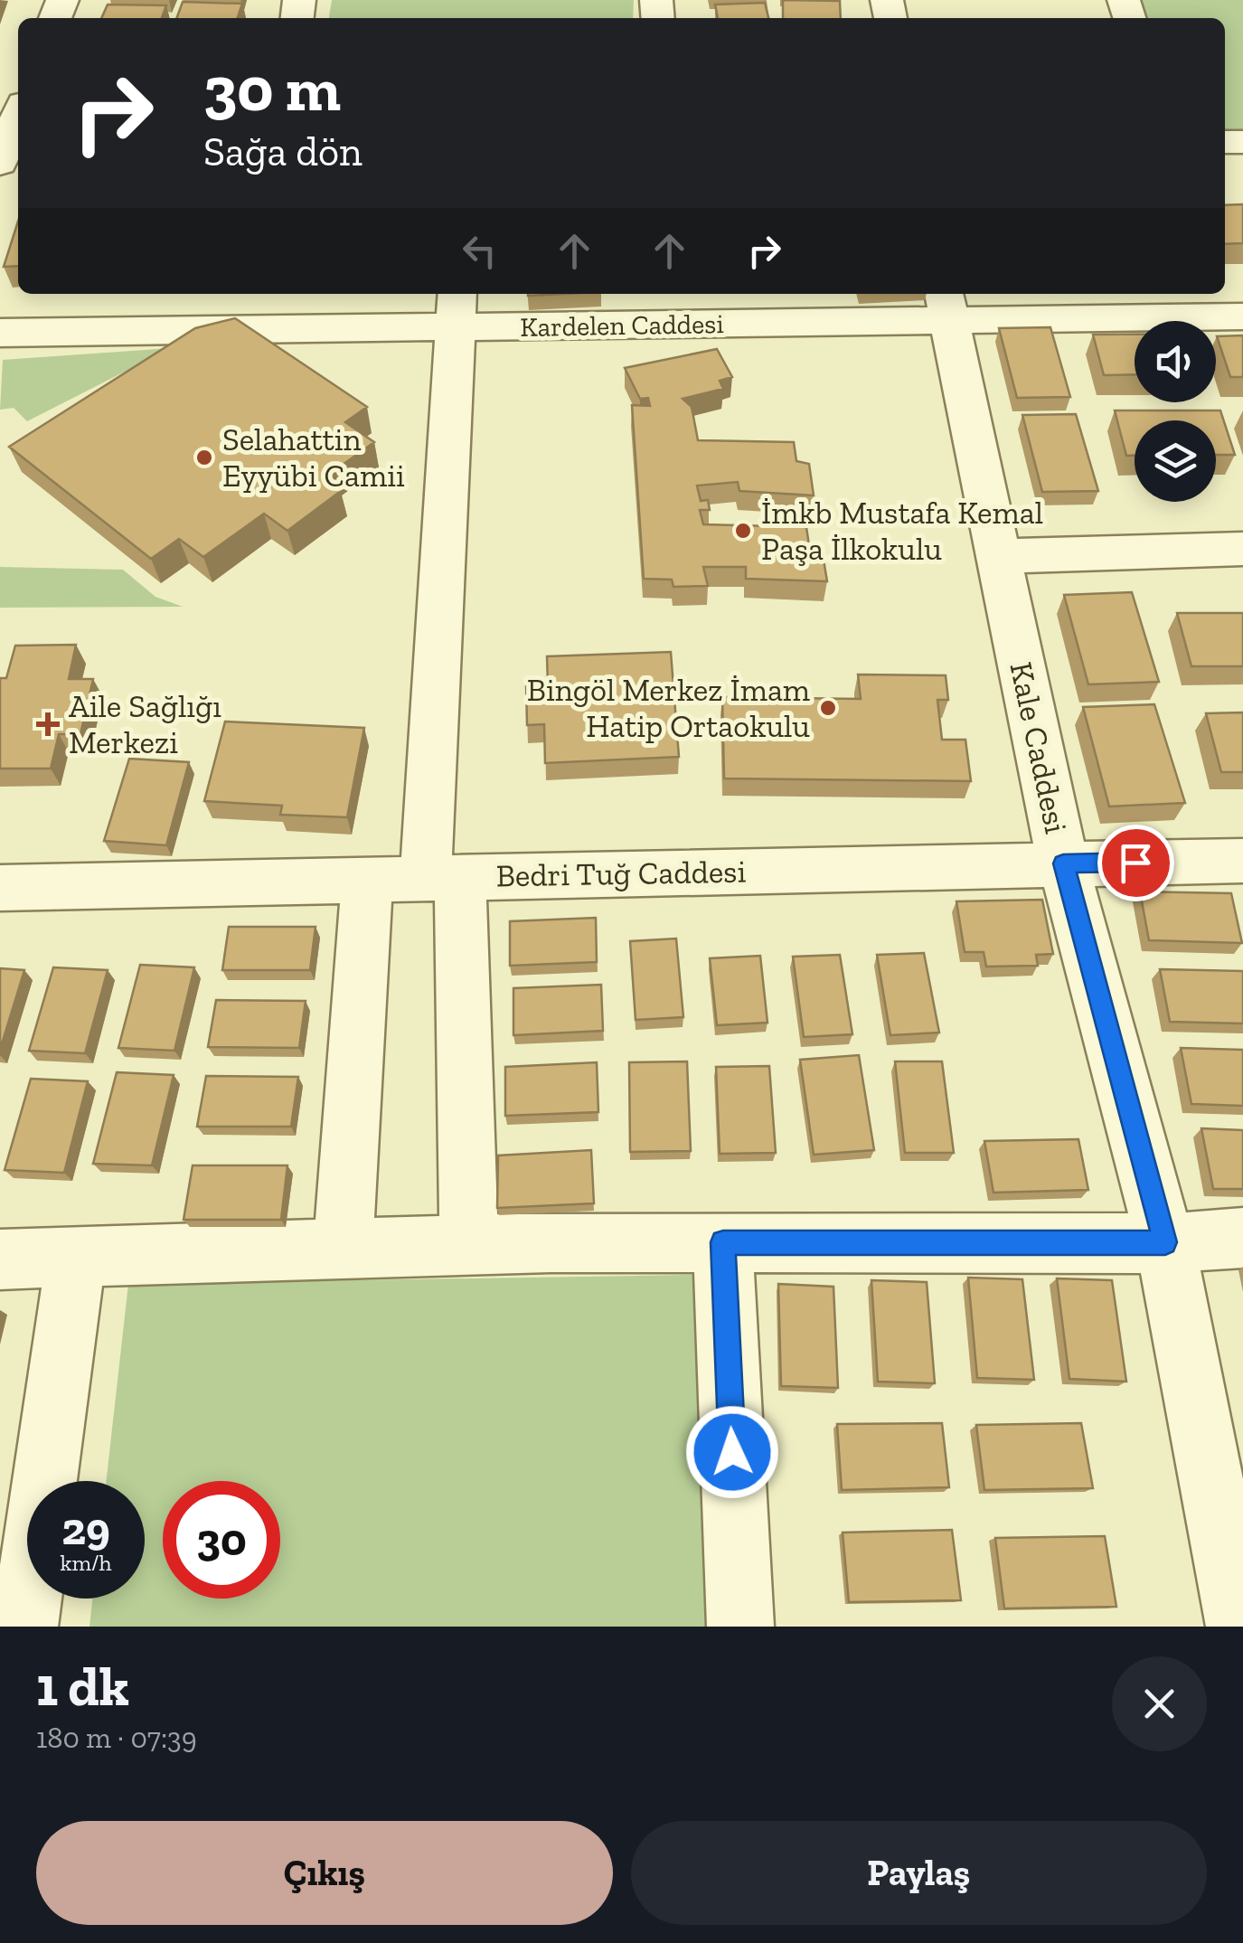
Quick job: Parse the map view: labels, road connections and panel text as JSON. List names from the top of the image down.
{
  "streets": {
    "street": ["Kardelen Caddesi", "Kale Caddesi", "Bedri Tuğ Caddesi"]
  },
  "crossings": [
    ["Kardelen Caddesi", "Kale Caddesi"],
    ["Kale Caddesi", "Bedri Tuğ Caddesi"]
  ],
  "places": {
    "other": ["Selahattin Eyyübi Camii", "İmkb Mustafa Kemal Paşa İlkokulu", "Bingöl Merkez İmam Hatip Ortaokulu"],
    "health": ["Aile Sağlığı Merkezi"]
  },
  "page": {
    "turn": ["30 m", "Sağa dön"],
    "speed": "29 km/h",
    "limit": "30",
    "heading": ["1 dk", "180 m · 07:39"],
    "buttons": ["Çıkış", "Paylaş"]
  }
}
